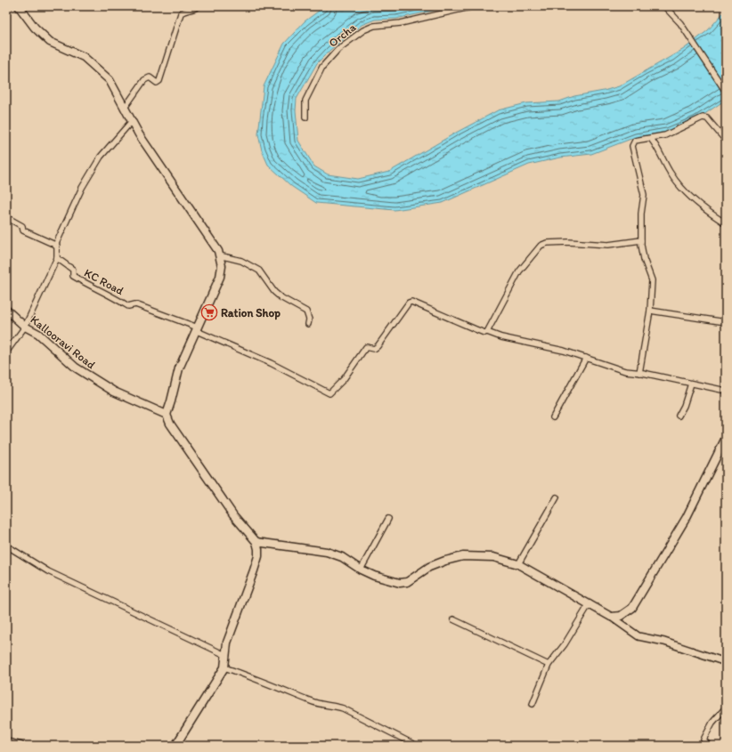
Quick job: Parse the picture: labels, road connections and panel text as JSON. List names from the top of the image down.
{
  "streets": {
    "main road": ["Kallooravi Road"],
    "street": ["Orcha", "KC Road"]
  },
  "places": {
    "supermarket": ["Ration Shop"]
  }
}
